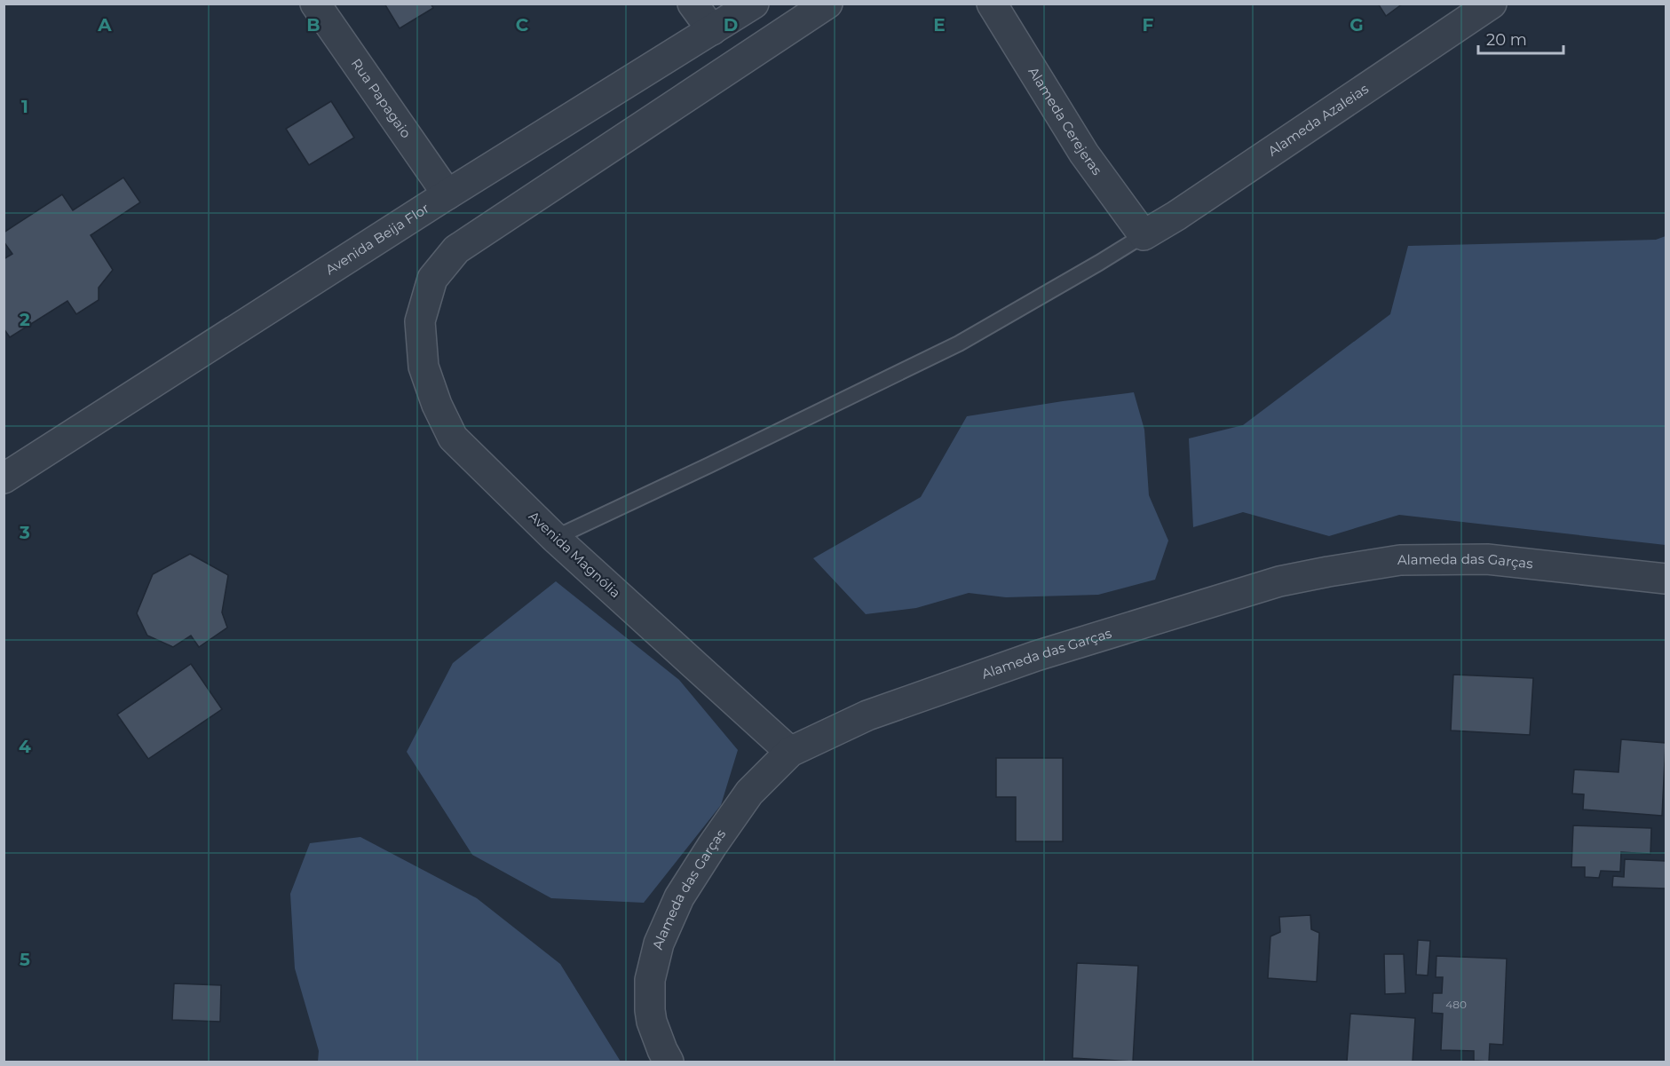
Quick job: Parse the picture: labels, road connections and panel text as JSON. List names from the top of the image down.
{
  "streets": {
    "street": [
      "Rua Papagaio",
      "Alameda Azaleias",
      "Alameda Cerejeras",
      "Avenida Beija Flor",
      "Avenida Magnólia",
      "Alameda das Garças"
    ]
  },
  "crossings": [
    ["Rua Papagaio", "Avenida Beija Flor"],
    ["Alameda Azaleias", "Alameda Cerejeras"],
    ["Avenida Magnólia", "Alameda das Garças"]
  ],
  "house_numbers": ["480"],
  "scale_bar": "20 m",
  "grid": {
    "columns": [
      "A",
      "B",
      "C",
      "D",
      "E",
      "F",
      "G"
    ],
    "rows": [
      "1",
      "2",
      "3",
      "4",
      "5"
    ]
  }
}
